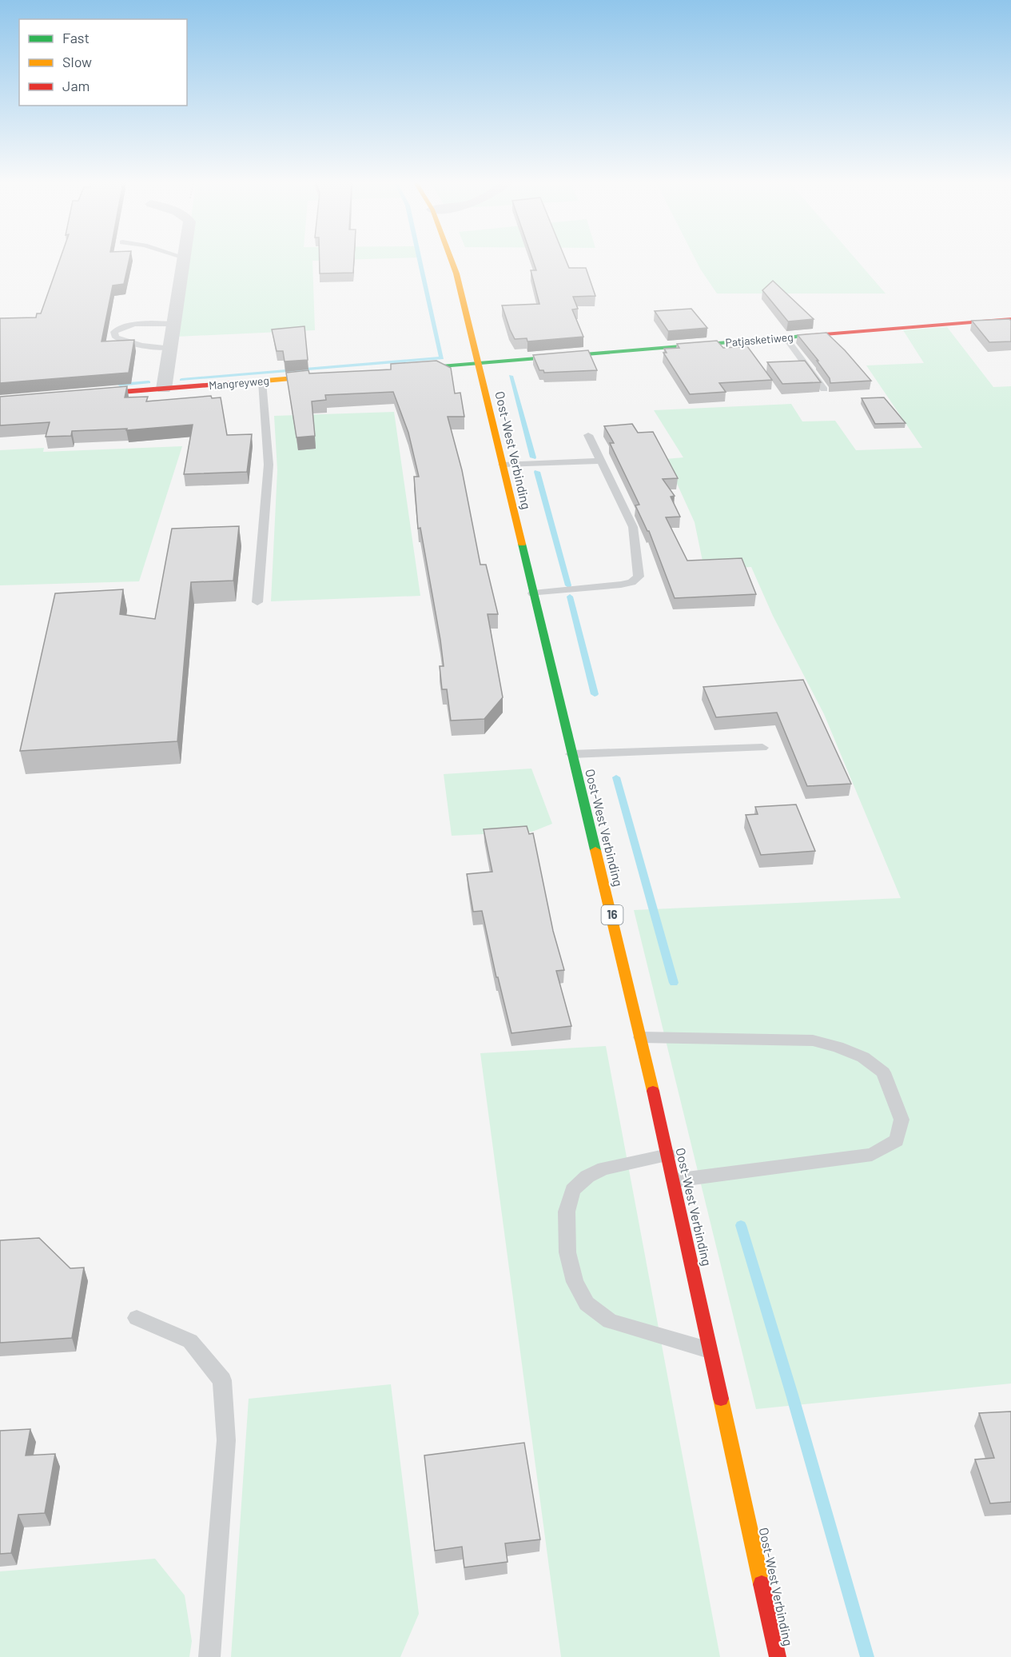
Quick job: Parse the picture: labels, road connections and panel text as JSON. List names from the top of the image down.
{
  "streets": {
    "main road": [
      "Patjasketiweg",
      "Mangreyweg",
      "Oost-West Verbinding",
      "16"
    ]
  },
  "crossings": [
    ["Patjasketiweg", "Oost-West Verbinding"]
  ],
  "legend": ["Fast", "Slow", "Jam"]
}
